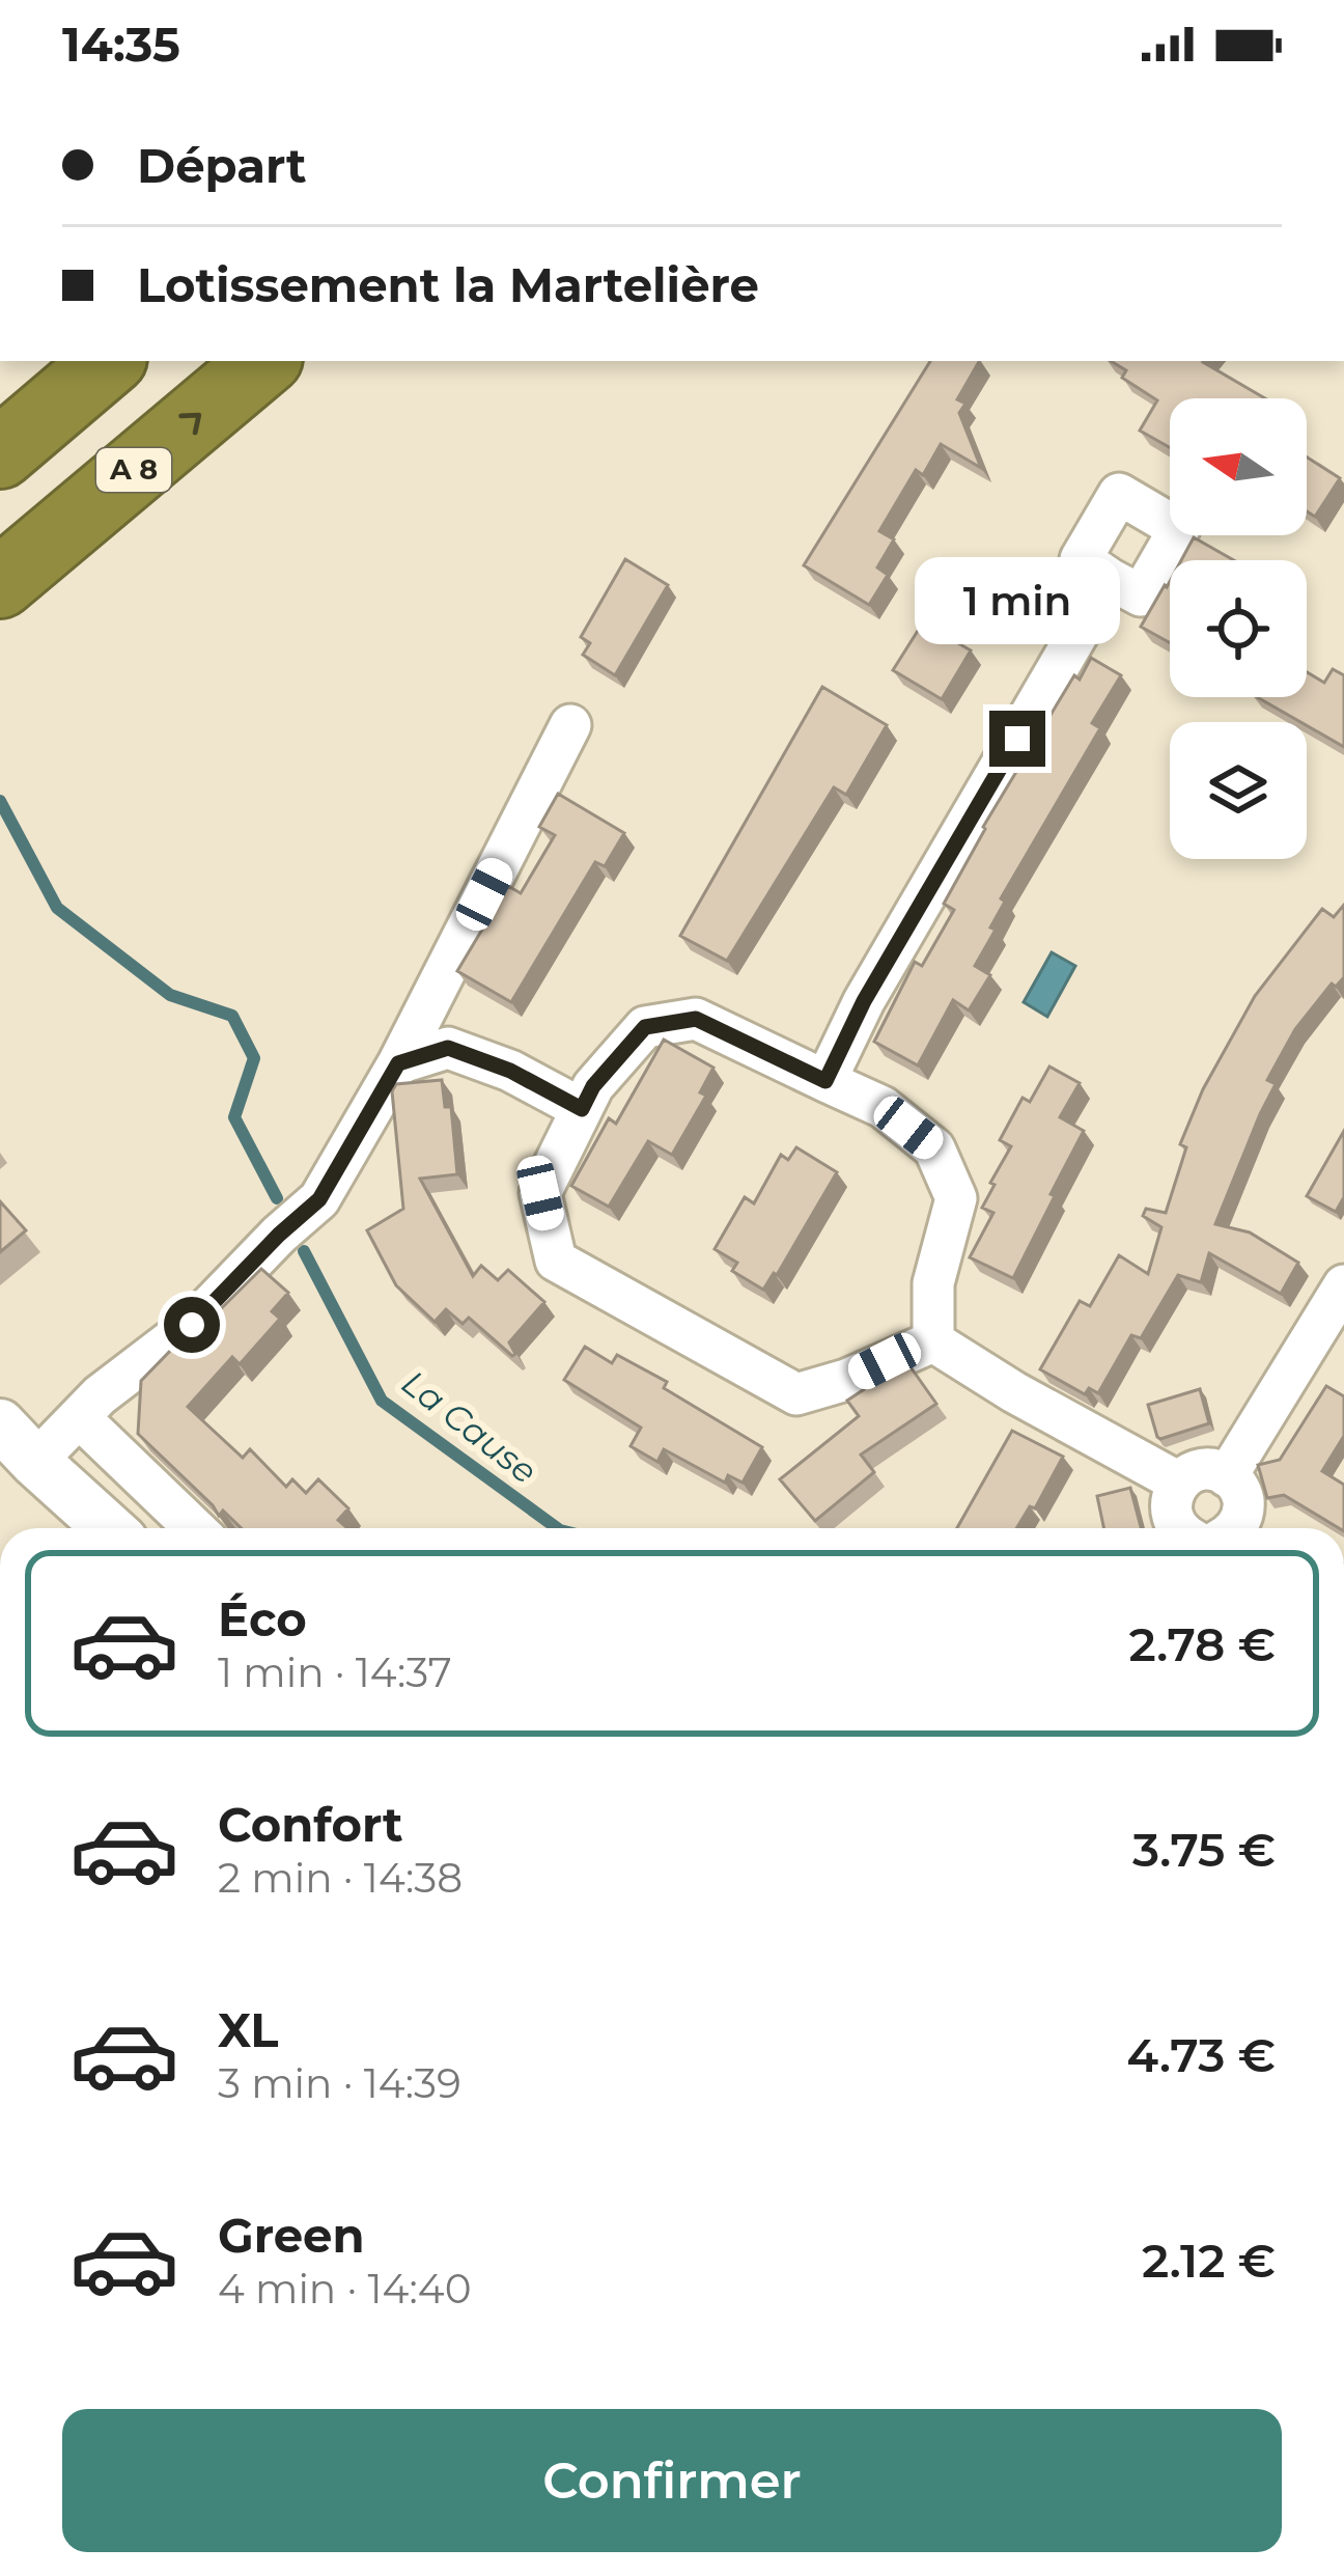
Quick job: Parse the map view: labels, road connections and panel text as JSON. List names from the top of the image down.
{
  "streets": {
    "highway": ["A 8"]
  },
  "water": ["La Cause"],
  "north": "left",
  "page": {
    "status": "14:35",
    "banner": ["Départ", "Lotissement la Martelière"],
    "bubble": "1 min",
    "list": [
      {
        "name": "Éco",
        "note": "1 min · 14:37",
        "value": "2.78 €"
      },
      {
        "name": "Confort",
        "note": "2 min · 14:38",
        "value": "3.75 €"
      },
      {
        "name": "XL",
        "note": "3 min · 14:39",
        "value": "4.73 €"
      },
      {
        "name": "Green",
        "note": "4 min · 14:40",
        "value": "2.12 €"
      }
    ],
    "buttons": "Confirmer"
  }
}
